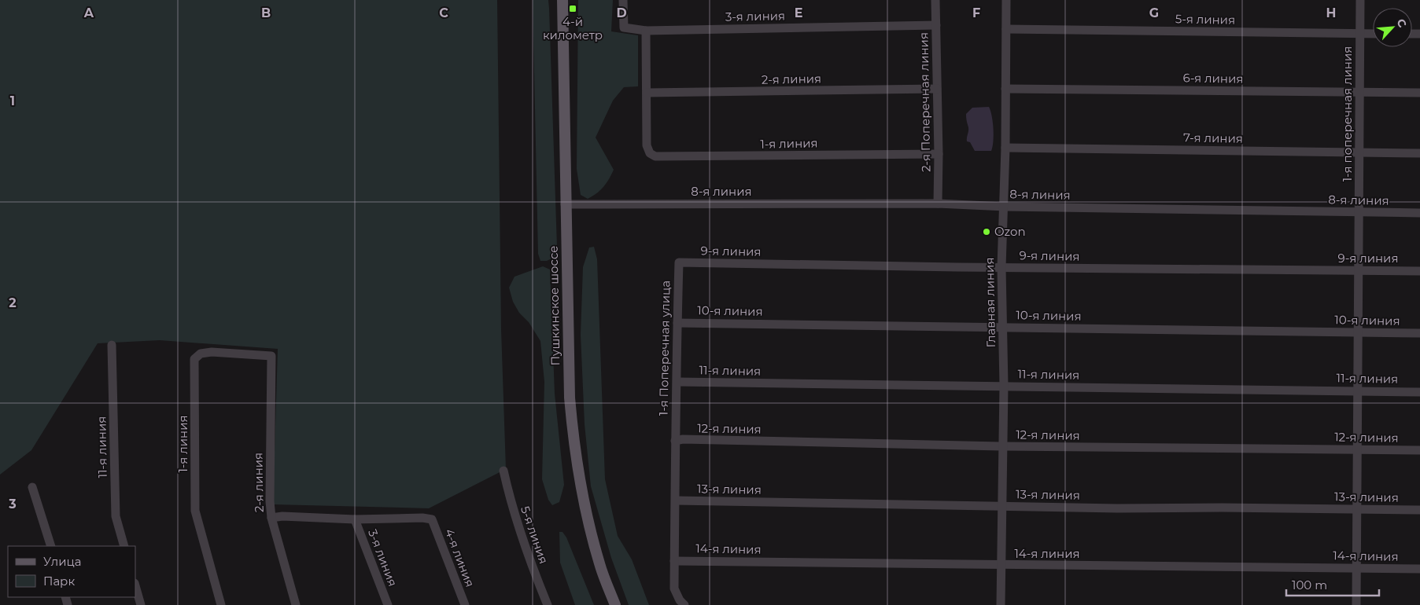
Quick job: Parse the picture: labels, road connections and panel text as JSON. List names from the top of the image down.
{
  "streets": {
    "main road": ["Пушкинское шоссе"],
    "street": [
      "3-я линия",
      "5-я линия",
      "6-я линия",
      "2-я линия",
      "2-я Поперечная линия",
      "1-я поперечная линия",
      "7-я линия",
      "1-я линия",
      "8-я линия",
      "9-я линия",
      "Главная линия",
      "10-я линия",
      "1-я Поперечная улица",
      "11-я линия",
      "12-я линия",
      "13-я линия",
      "14-я линия",
      "4-я линия"
    ]
  },
  "crossings": [
    ["3-я линия", "2-я Поперечная линия"],
    ["3-я линия", "4-я линия"],
    ["5-я линия", "1-я поперечная линия"],
    ["5-я линия", "Главная линия"],
    ["6-я линия", "1-я поперечная линия"],
    ["6-я линия", "Главная линия"],
    ["2-я линия", "2-я Поперечная линия"],
    ["2-я линия", "1-я линия"],
    ["2-я Поперечная линия", "1-я линия"],
    ["2-я Поперечная линия", "8-я линия"],
    ["1-я поперечная линия", "7-я линия"],
    ["1-я поперечная линия", "8-я линия"],
    ["1-я поперечная линия", "9-я линия"],
    ["1-я поперечная линия", "10-я линия"],
    ["1-я поперечная линия", "11-я линия"],
    ["1-я поперечная линия", "12-я линия"],
    ["1-я поперечная линия", "13-я линия"],
    ["1-я поперечная линия", "14-я линия"],
    ["7-я линия", "Главная линия"],
    ["8-я линия", "Главная линия"],
    ["8-я линия", "Пушкинское шоссе"],
    ["9-я линия", "Главная линия"],
    ["9-я линия", "1-я Поперечная улица"],
    ["Главная линия", "10-я линия"],
    ["Главная линия", "11-я линия"],
    ["Главная линия", "12-я линия"],
    ["Главная линия", "13-я линия"],
    ["Главная линия", "14-я линия"],
    ["10-я линия", "1-я Поперечная улица"],
    ["1-я Поперечная улица", "11-я линия"],
    ["1-я Поперечная улица", "12-я линия"],
    ["1-я Поперечная улица", "13-я линия"],
    ["1-я Поперечная улица", "14-я линия"]
  ],
  "places": {
    "transit": ["4-й километр"],
    "other": ["Ozon"]
  },
  "legend": ["Улица", "Парк"],
  "scale_bar": "100 m",
  "north": "top right",
  "grid": {
    "columns": [
      "A",
      "B",
      "C",
      "D",
      "E",
      "F",
      "G",
      "H"
    ],
    "rows": ["1", "2", "3"]
  }
}
